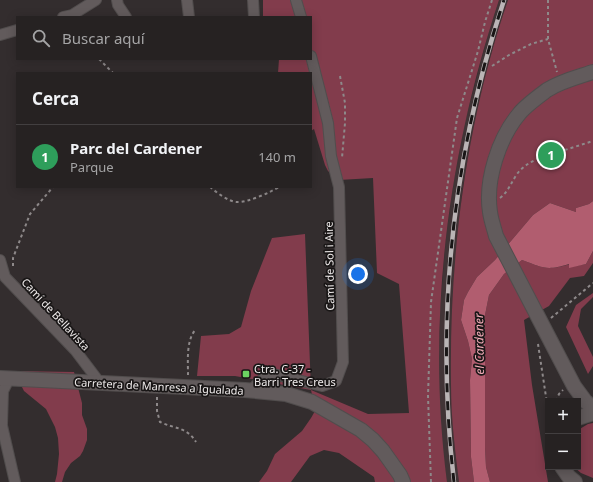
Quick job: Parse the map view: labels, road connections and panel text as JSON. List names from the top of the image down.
{
  "streets": {
    "street": ["Camí de Sol i Aire", "Camí de Bellavista", "Carretera de Manresa a Igualada"]
  },
  "crossings": [
    ["Camí de Sol i Aire", "Carretera de Manresa a Igualada"],
    ["Camí de Bellavista", "Carretera de Manresa a Igualada"]
  ],
  "water": ["el Cardener"],
  "places": {
    "transit": ["Ctra. C-37 - Barri Tres Creus"]
  },
  "page": {
    "search": "Buscar aquí",
    "heading": "Cerca",
    "list": [
      {
        "mark": "1",
        "name": "Parc del Cardener",
        "note": "Parque",
        "value": "140 m"
      }
    ],
    "pins": "1",
    "map_buttons": ["+", "−"]
  }
}
